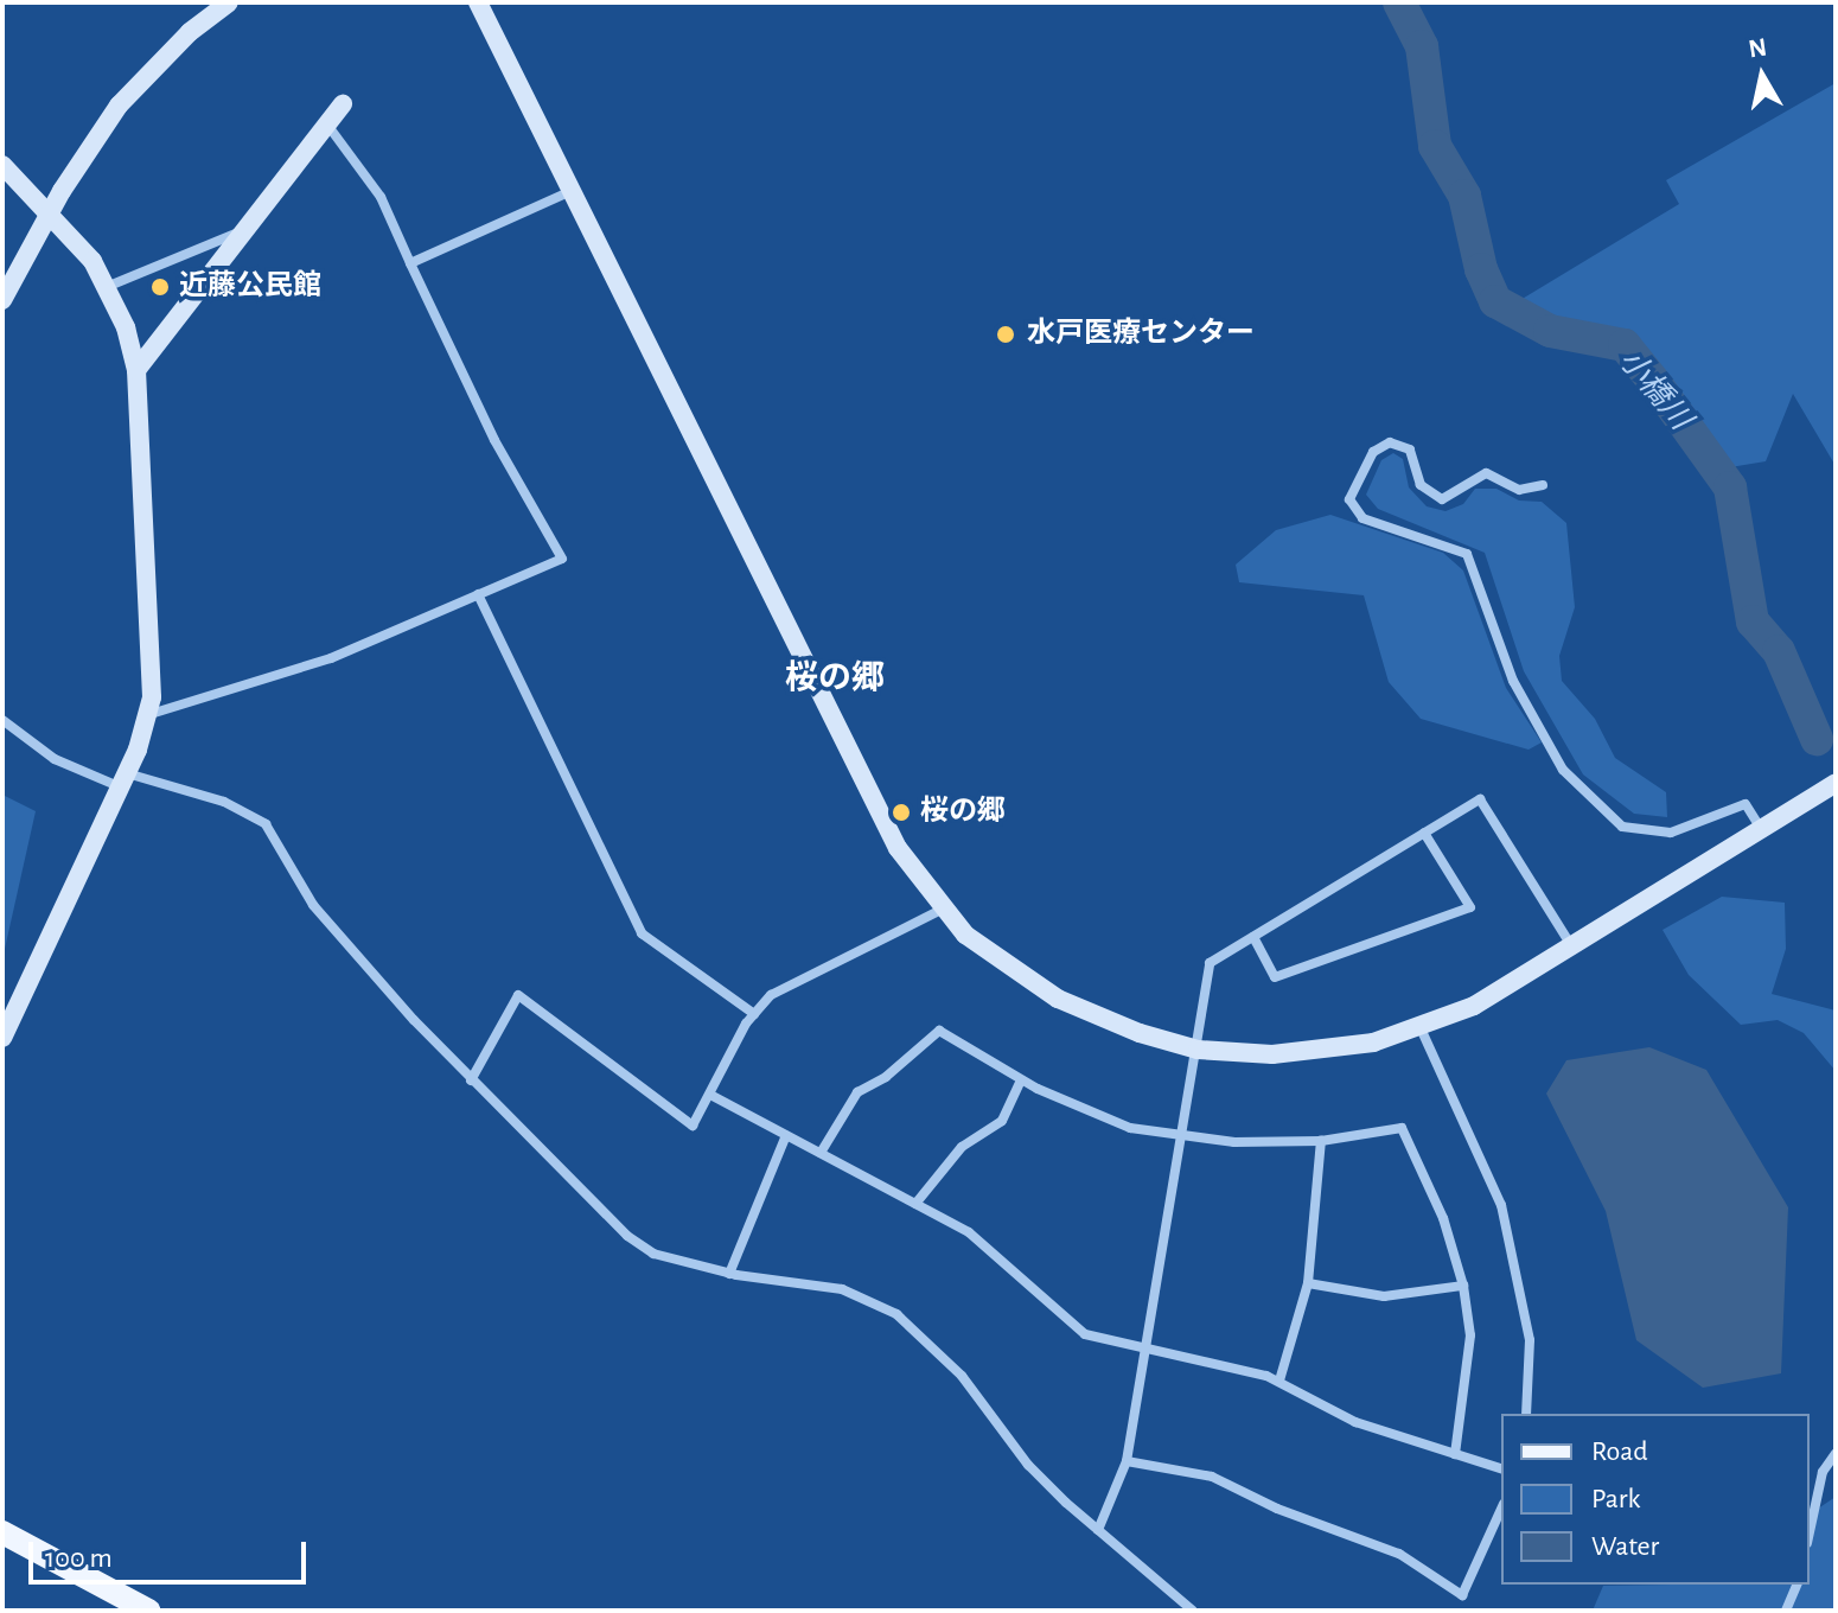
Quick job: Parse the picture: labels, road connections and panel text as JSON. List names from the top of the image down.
{
  "districts": ["桜の郷"],
  "water": ["小橋川"],
  "places": ["近藤公民館", "水戸医療センター", "桜の郷"],
  "legend": ["Road", "Park", "Water"],
  "scale_bar": "100 m",
  "north": "top"
}
